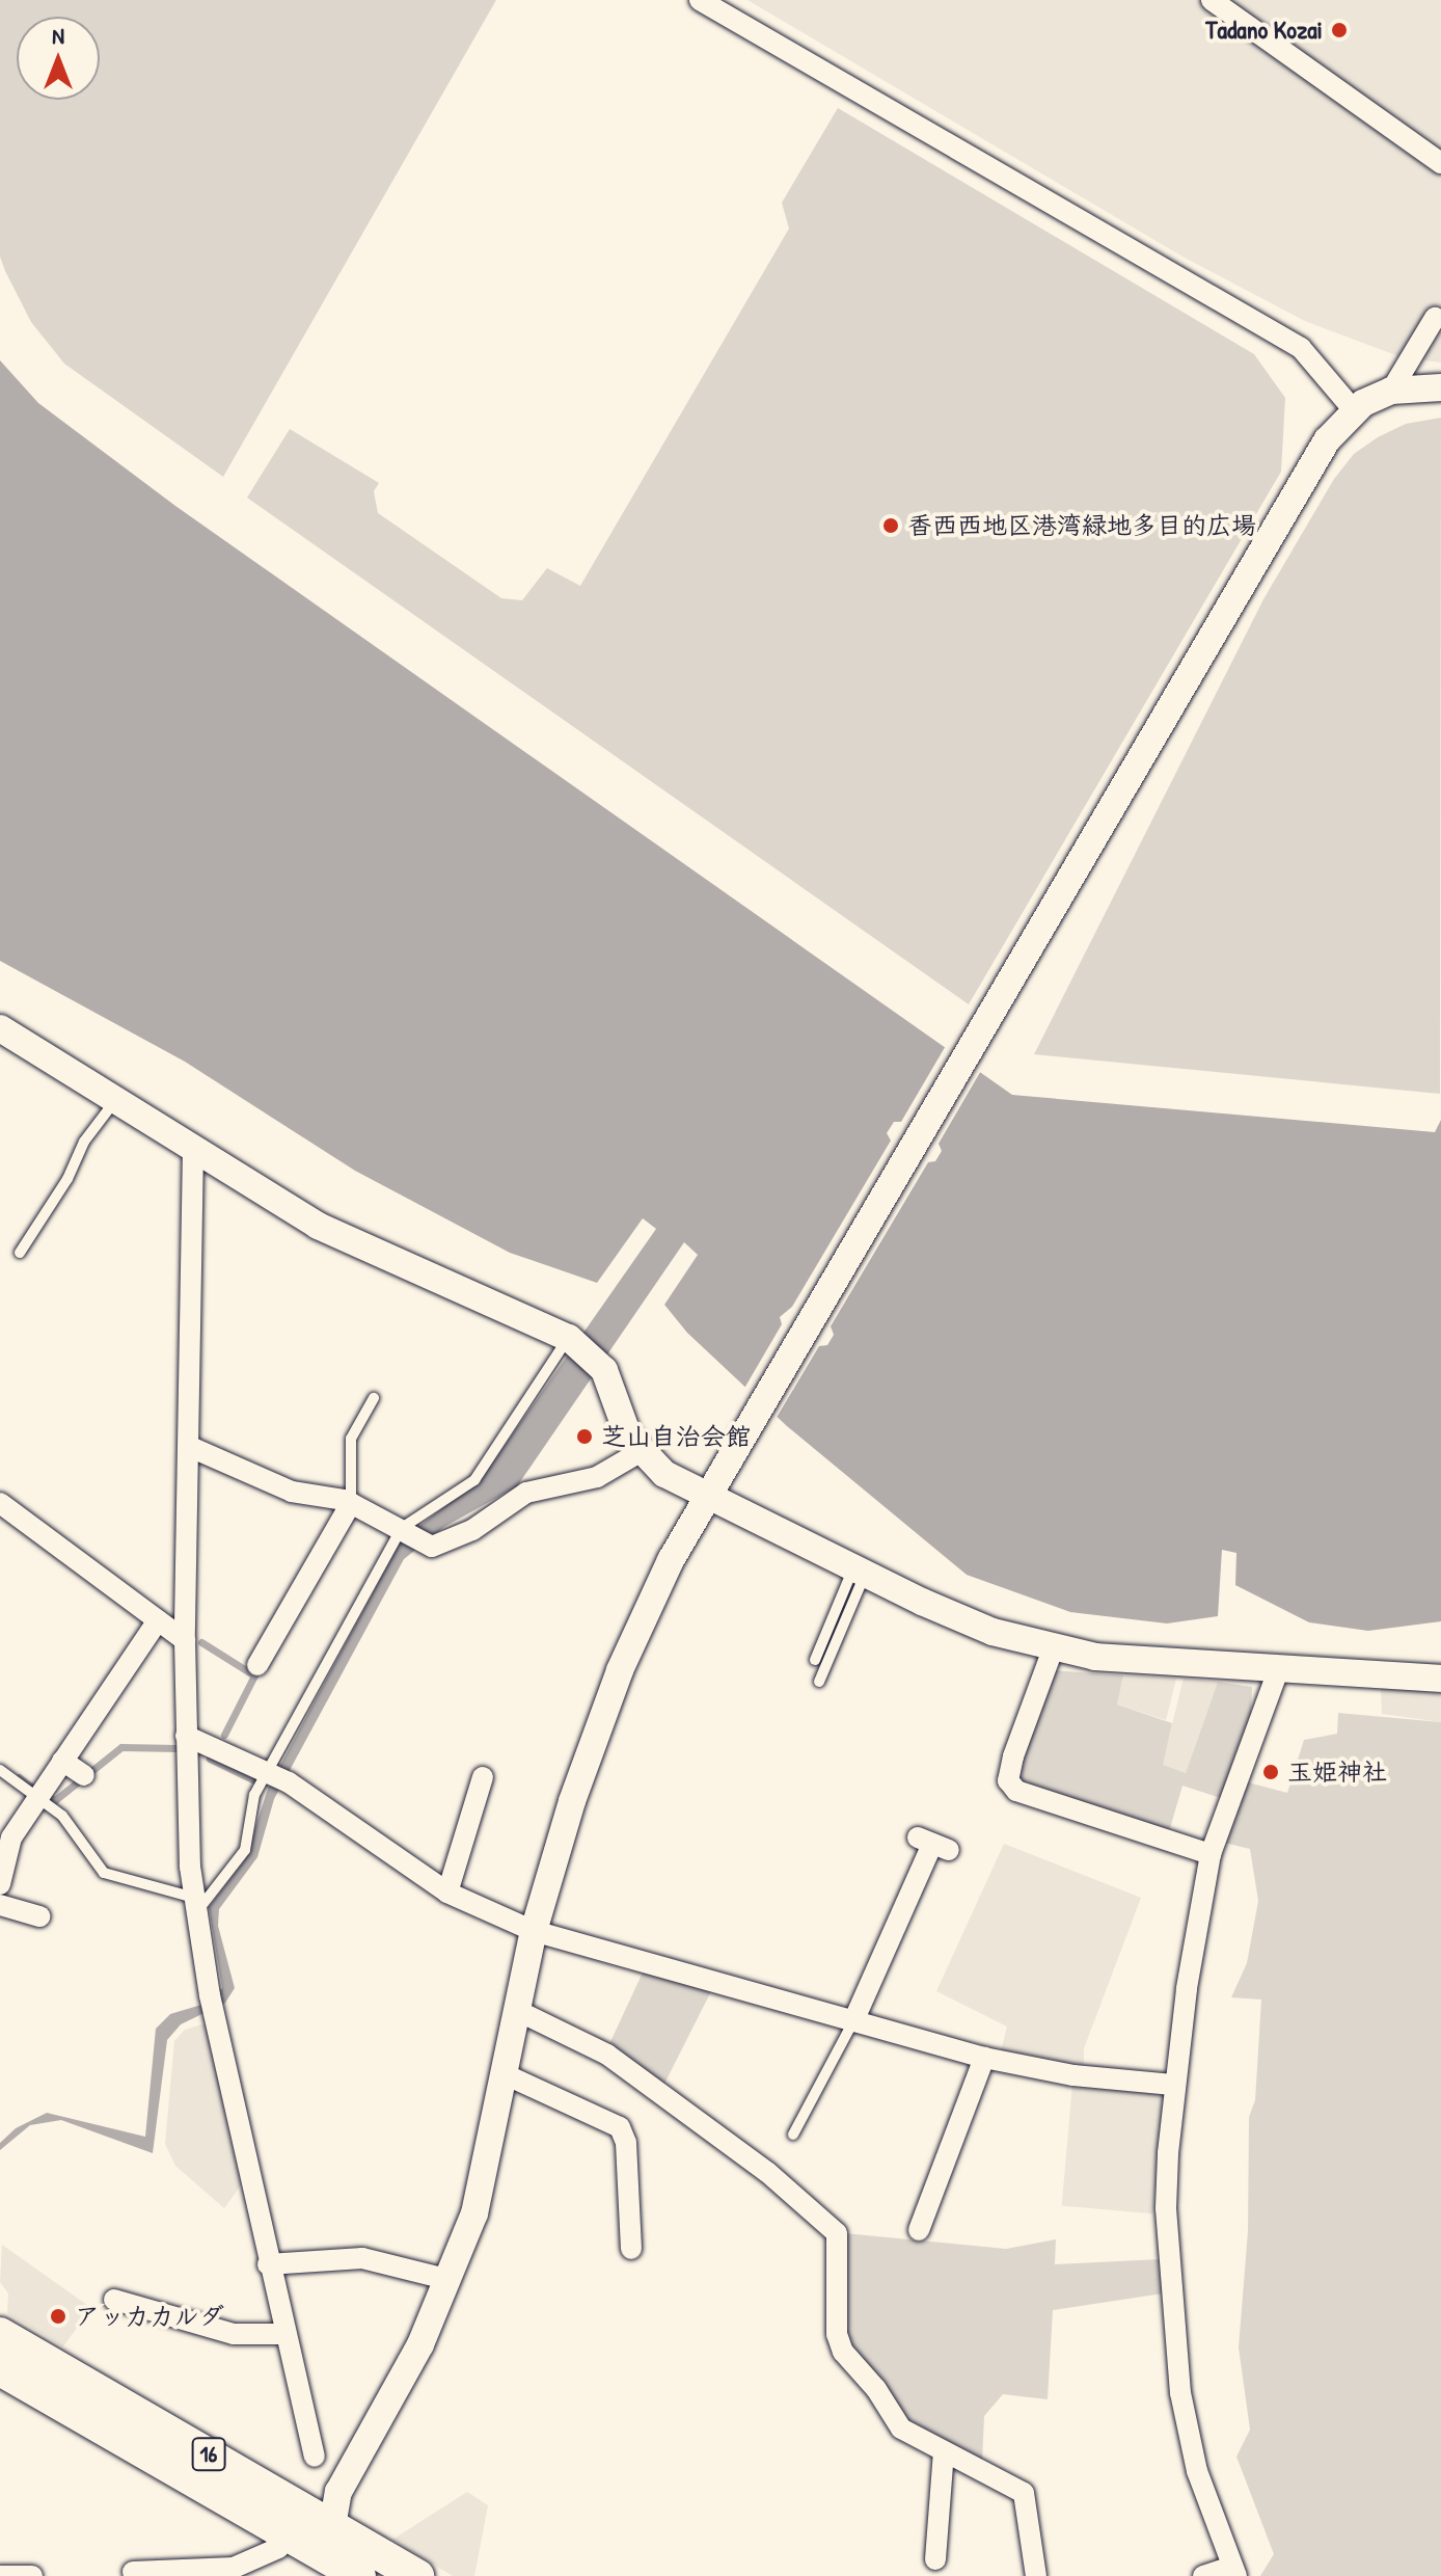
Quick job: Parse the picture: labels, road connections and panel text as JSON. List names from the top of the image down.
{
  "streets": {
    "main road": ["16"]
  },
  "places": [
    "Tadano Kozai",
    "香西西地区港湾緑地多目的広場",
    "芝山自治会館",
    "玉姫神社",
    "アッカカルダ"
  ],
  "north": "top"
}
